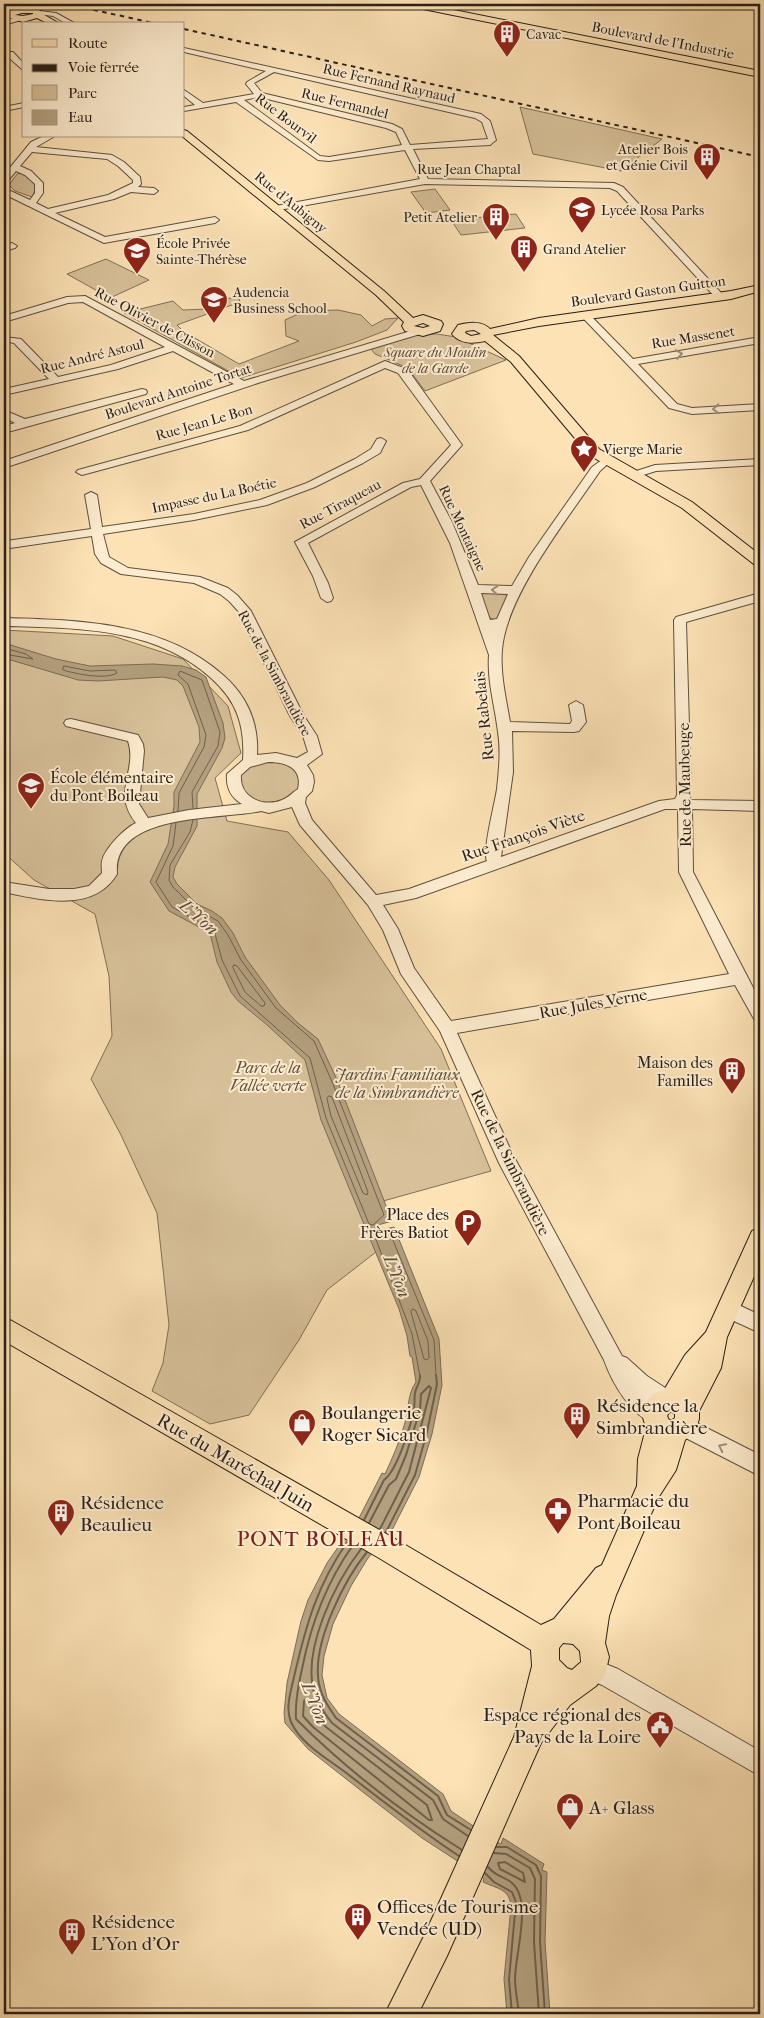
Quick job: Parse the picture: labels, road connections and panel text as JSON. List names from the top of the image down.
{
  "streets": {
    "main road": [
      "Boulevard de l'Industrie",
      "Rue d'Aubigny",
      "Boulevard Gaston Guitton",
      "Rue du Maréchal Juin"
    ],
    "street": [
      "Rue Fernand Raynaud",
      "Rue Fernandel",
      "Rue Bourvil",
      "Rue Jean Chaptal",
      "Rue Olivier de Clisson",
      "Rue Massenet",
      "Rue André Astoul",
      "Boulevard Antoine Tortat",
      "Rue Jean Le Bon",
      "Impasse du La Boétie",
      "Rue Tiraqueau",
      "Rue Montaigne",
      "Rue de la Simbrandière",
      "Rue Rabelais",
      "Rue de Maubeuge",
      "Rue François Viète",
      "Rue Jules Verne"
    ]
  },
  "crossings": [
    ["Rue Fernand Raynaud", "Rue Fernandel"],
    ["Rue Fernand Raynaud", "Rue Bourvil"],
    ["Rue Fernandel", "Rue Bourvil"],
    ["Rue Fernandel", "Rue Jean Chaptal"],
    ["Rue Jean Chaptal", "Rue d'Aubigny"],
    ["Rue Jean Chaptal", "Boulevard Gaston Guitton"],
    ["Rue d'Aubigny", "Boulevard Antoine Tortat"],
    ["Rue Olivier de Clisson", "Rue André Astoul"],
    ["Rue Olivier de Clisson", "Boulevard Antoine Tortat"],
    ["Boulevard Antoine Tortat", "Rue Montaigne"],
    ["Rue Jean Le Bon", "Rue Montaigne"],
    ["Impasse du La Boétie", "Rue de la Simbrandière"],
    ["Rue Tiraqueau", "Rue Montaigne"],
    ["Rue Montaigne", "Rue Rabelais"],
    ["Rue de la Simbrandière", "Rue François Viète"],
    ["Rue de la Simbrandière", "Rue Jules Verne"],
    ["Rue Rabelais", "Rue François Viète"],
    ["Rue de Maubeuge", "Rue François Viète"],
    ["Rue de Maubeuge", "Rue Jules Verne"]
  ],
  "districts": ["PONT BOILEAU"],
  "water": ["L'Yon"],
  "parks": ["Square du Moulin de la Garde", "Parc de la Vallée verte", "Jardins Familiaux de la Simbrandière"],
  "places": {
    "building": [
      "Cavac",
      "Atelier Bois et Génie Civil",
      "Petit Atelier",
      "Grand Atelier",
      "Maison des Familles",
      "Résidence la Simbrandière",
      "Résidence Beaulieu",
      "Offices de Tourisme Vendée (UD)",
      "Résidence L'Yon d'Or"
    ],
    "school or university": [
      "Lycée Rosa Parks",
      "École Privée Sainte-Thérèse",
      "Audencia Business School",
      "École élémentaire du Pont Boileau"
    ],
    "place": ["Vierge Marie"],
    "parking": ["Place des Frères Batiot"],
    "shop": ["Boulangerie Roger Sicard", "A+ Glass"],
    "pharmacy": ["Pharmacie du Pont Boileau"],
    "public building": ["Espace régional des Pays de la Loire"]
  },
  "legend": [
    "Route",
    "Voie ferrée",
    "Parc",
    "Eau"
  ]
}
